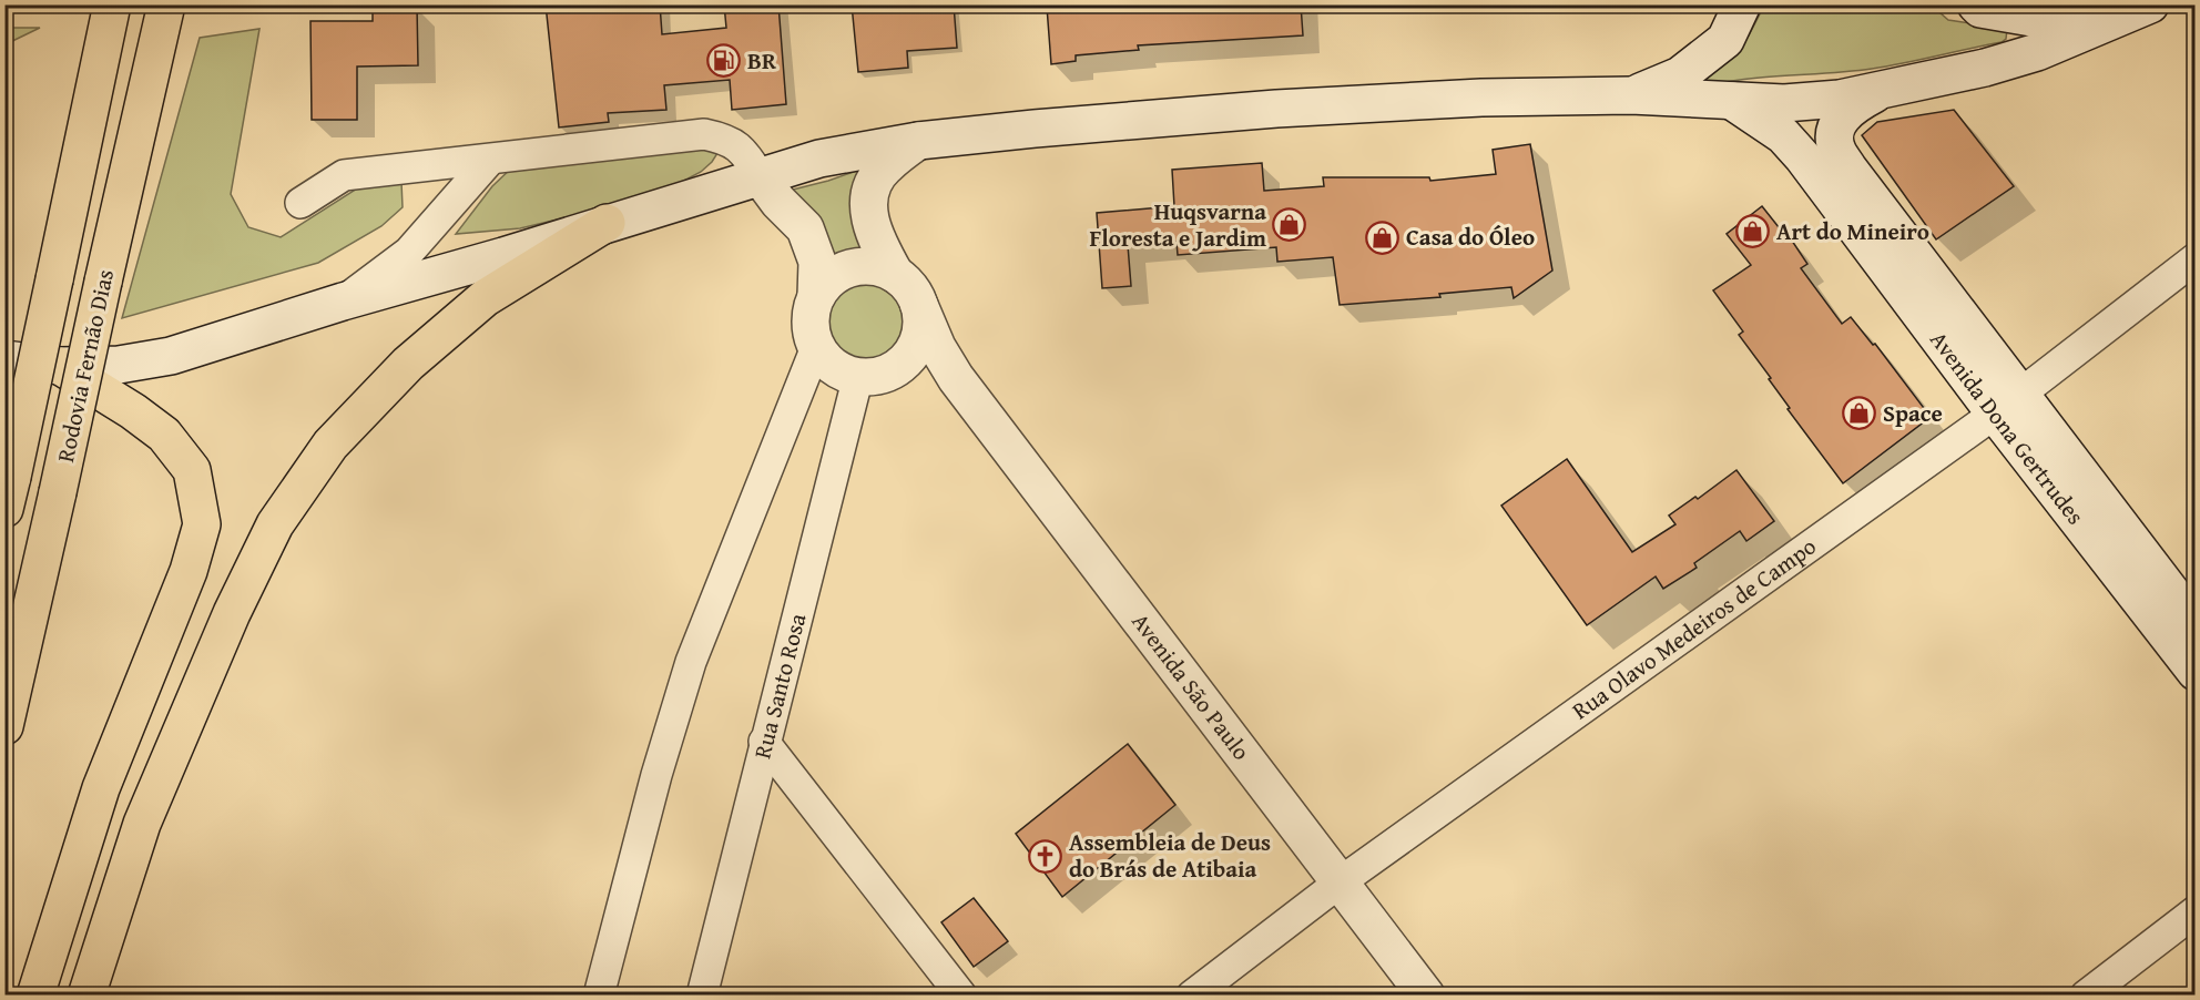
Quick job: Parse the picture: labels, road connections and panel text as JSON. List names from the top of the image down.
{
  "streets": {
    "highway": ["Rodovia Fernão Dias"],
    "main road": ["Avenida Dona Gertrudes", "Avenida São Paulo"],
    "street": ["Rua Olavo Medeiros de Campo", "Rua Santo Rosa"]
  },
  "crossings": [
    ["Avenida Dona Gertrudes", "Rua Olavo Medeiros de Campo"],
    ["Rua Olavo Medeiros de Campo", "Avenida São Paulo"],
    ["Rua Santo Rosa", "Avenida São Paulo"]
  ],
  "places": {
    "fuel station": ["BR"],
    "shop": [
      "Huqsvarna Floresta e Jardim",
      "Art do Mineiro",
      "Casa do Óleo",
      "Space"
    ],
    "church": ["Assembleia de Deus do Brás de Atibaia"]
  }
}
